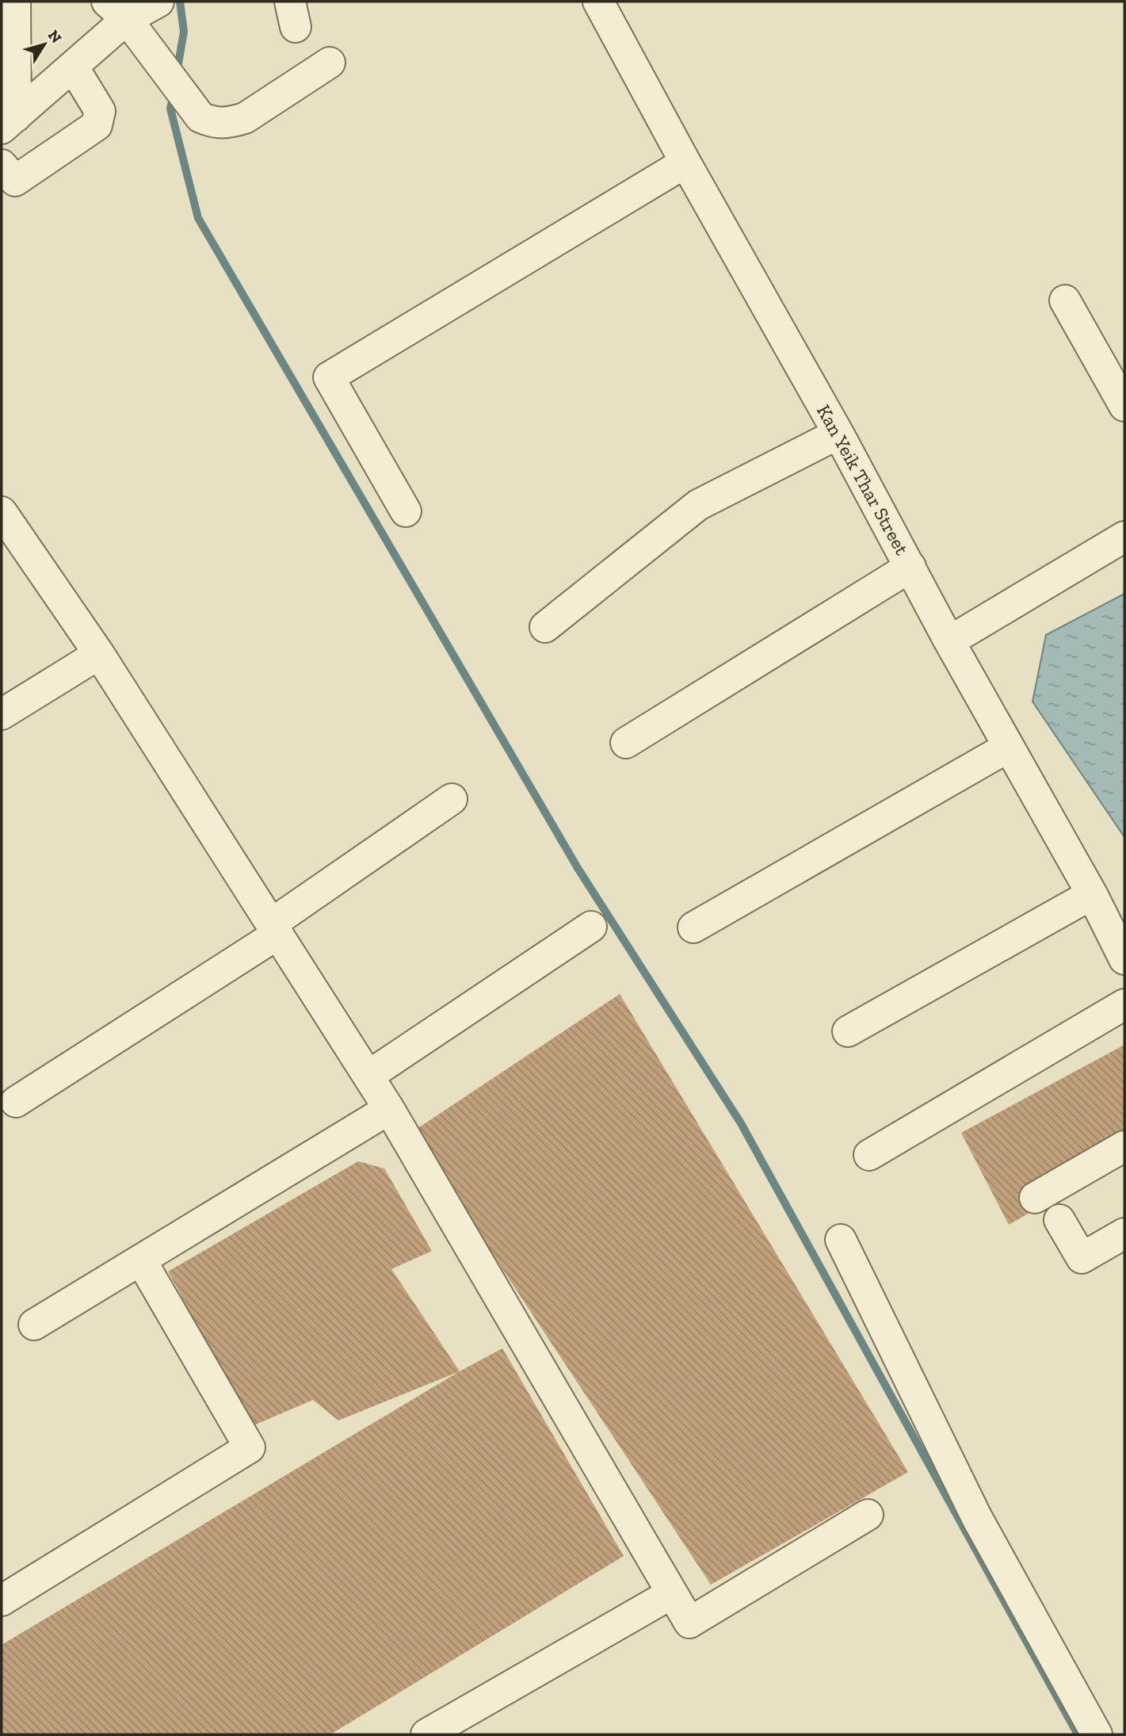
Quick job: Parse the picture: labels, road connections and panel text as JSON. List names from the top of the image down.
{
  "streets": {
    "street": ["Kan Yeik Thar Street"]
  },
  "north": "top right"
}
